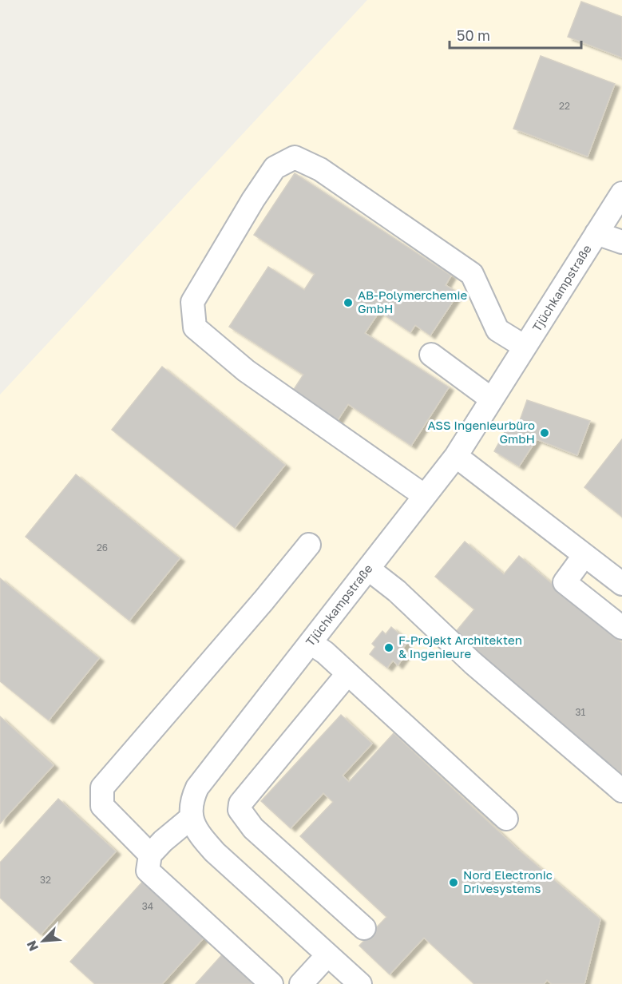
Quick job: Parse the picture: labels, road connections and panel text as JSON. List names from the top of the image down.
{
  "streets": {
    "street": ["Tjüchkampstraße"]
  },
  "places": [
    "AB-Polymerchemie GmbH",
    "ASS Ingenieurbüro GmbH",
    "F-Projekt Architekten & Ingenieure",
    "Nord Electronic Drivesystems"
  ],
  "house_numbers": [
    "22",
    "26",
    "31",
    "32",
    "34"
  ],
  "scale_bar": "50 m",
  "north": "bottom left"
}
